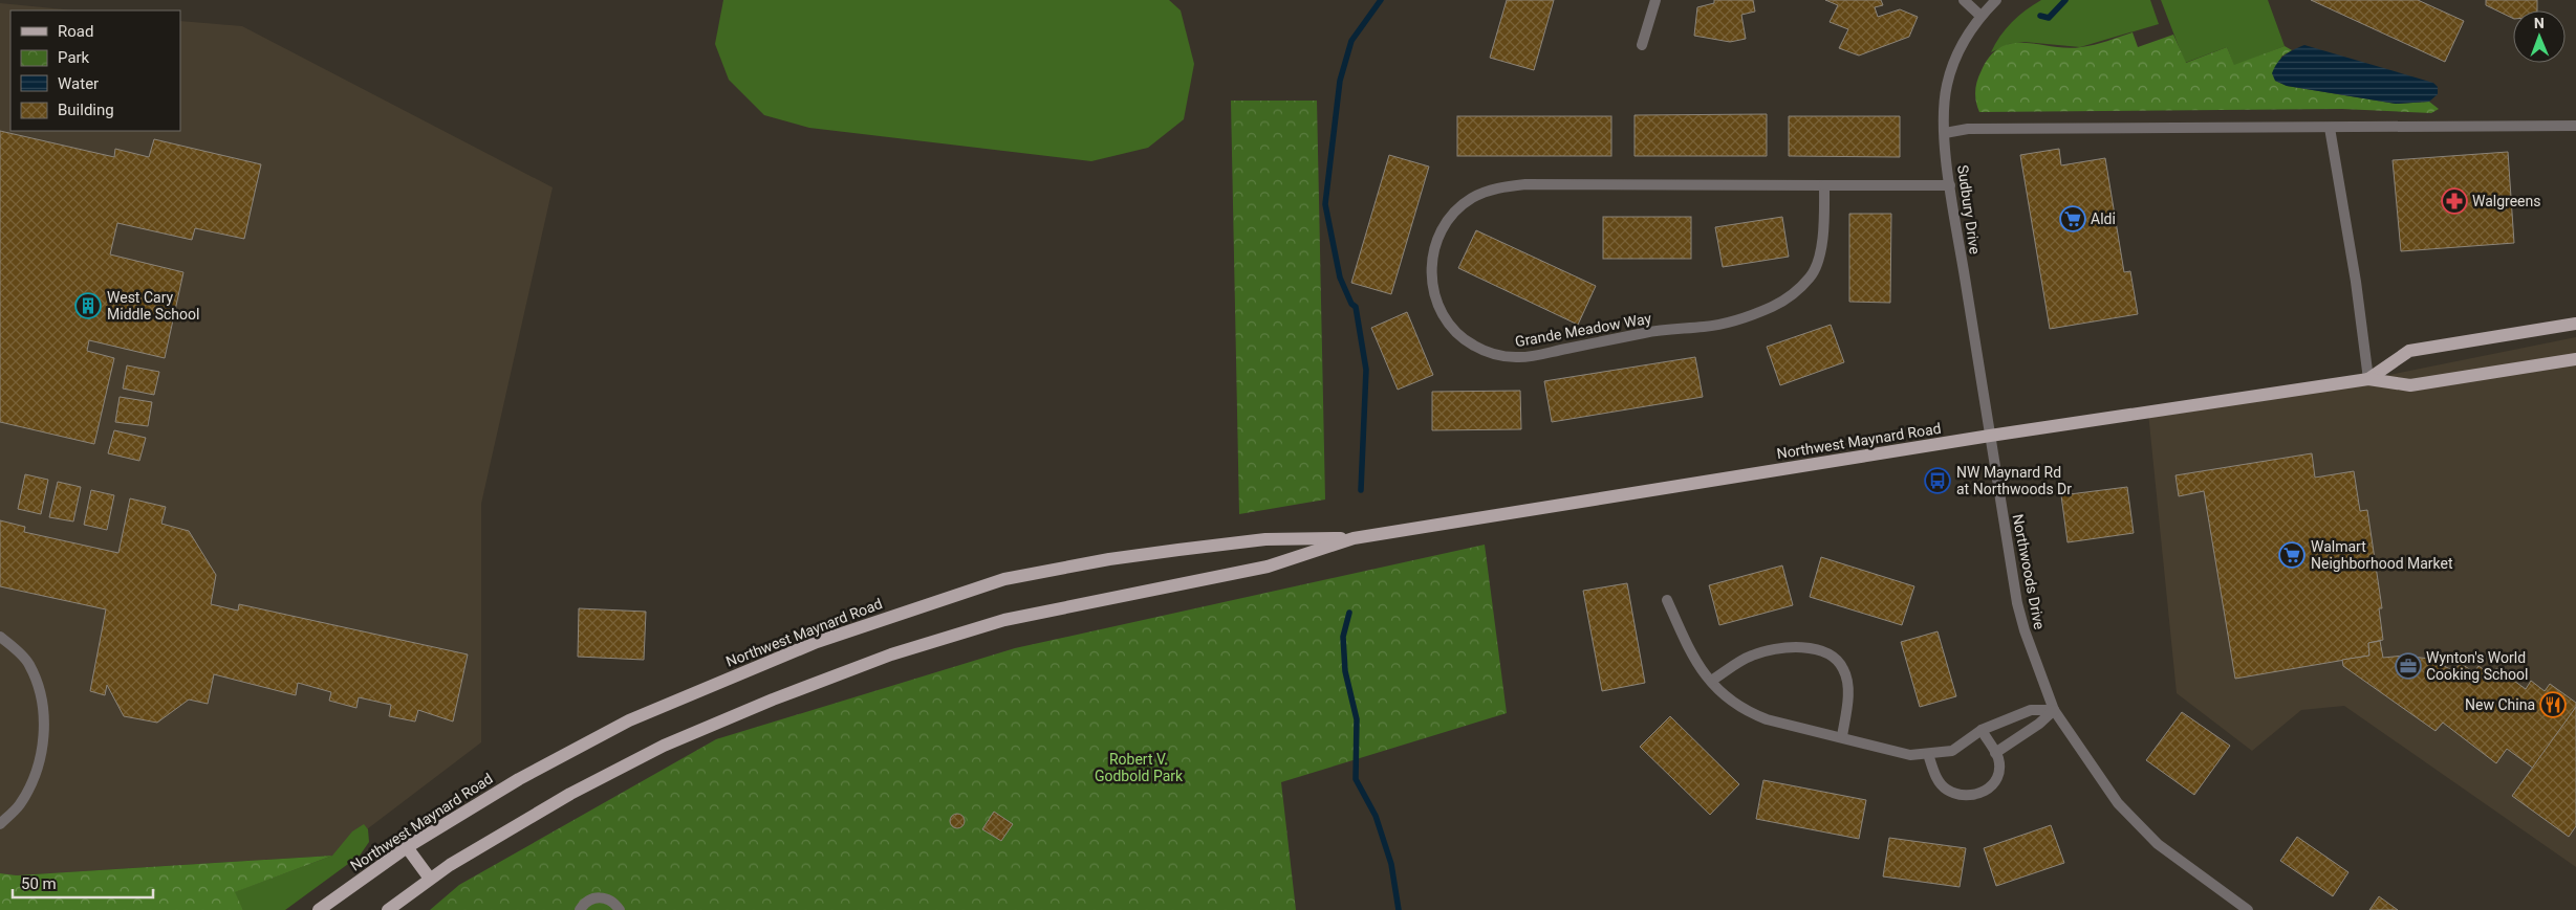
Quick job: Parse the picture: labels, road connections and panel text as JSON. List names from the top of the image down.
{
  "streets": {
    "main road": ["Northwest Maynard Road"],
    "street": ["Sudbury Drive", "Grande Meadow Way", "Northwoods Drive"]
  },
  "crossings": [
    ["Sudbury Drive", "Grande Meadow Way"],
    ["Sudbury Drive", "Northwest Maynard Road"],
    ["Sudbury Drive", "Northwoods Drive"],
    ["Northwest Maynard Road", "Northwoods Drive"]
  ],
  "parks": ["Robert V. Godbold Park"],
  "places": {
    "pharmacy": ["Walgreens"],
    "supermarket": ["Aldi", "Walmart Neighborhood Market"],
    "building": ["West Cary Middle School"],
    "bus stop": ["NW Maynard Rd at Northwoods Dr"],
    "office": ["Wynton's World Cooking School"],
    "restaurant": ["New China"]
  },
  "legend": [
    "Road",
    "Park",
    "Water",
    "Building"
  ],
  "scale_bar": "50 m",
  "north": "top"
}
